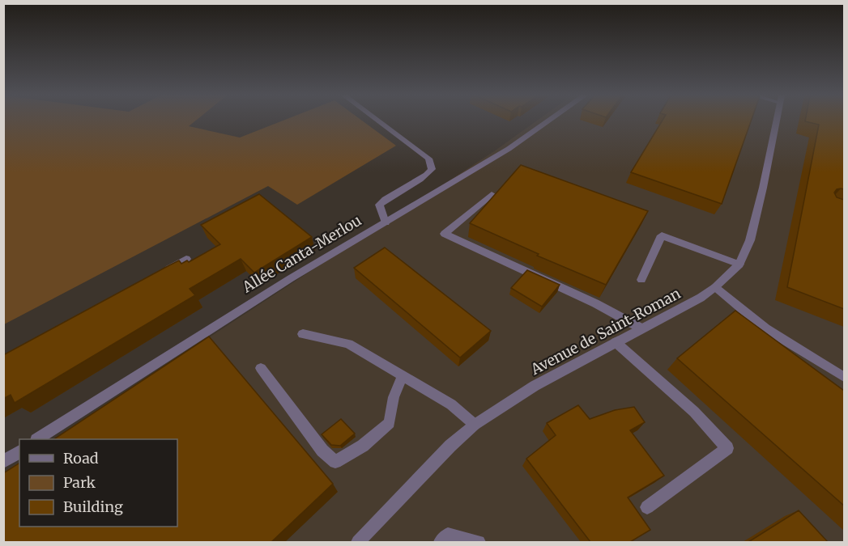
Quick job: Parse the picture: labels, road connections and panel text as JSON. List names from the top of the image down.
{
  "streets": {
    "street": ["Allée Canta-Merlou", "Avenue de Saint-Roman"]
  },
  "legend": ["Road", "Park", "Building"]
}
